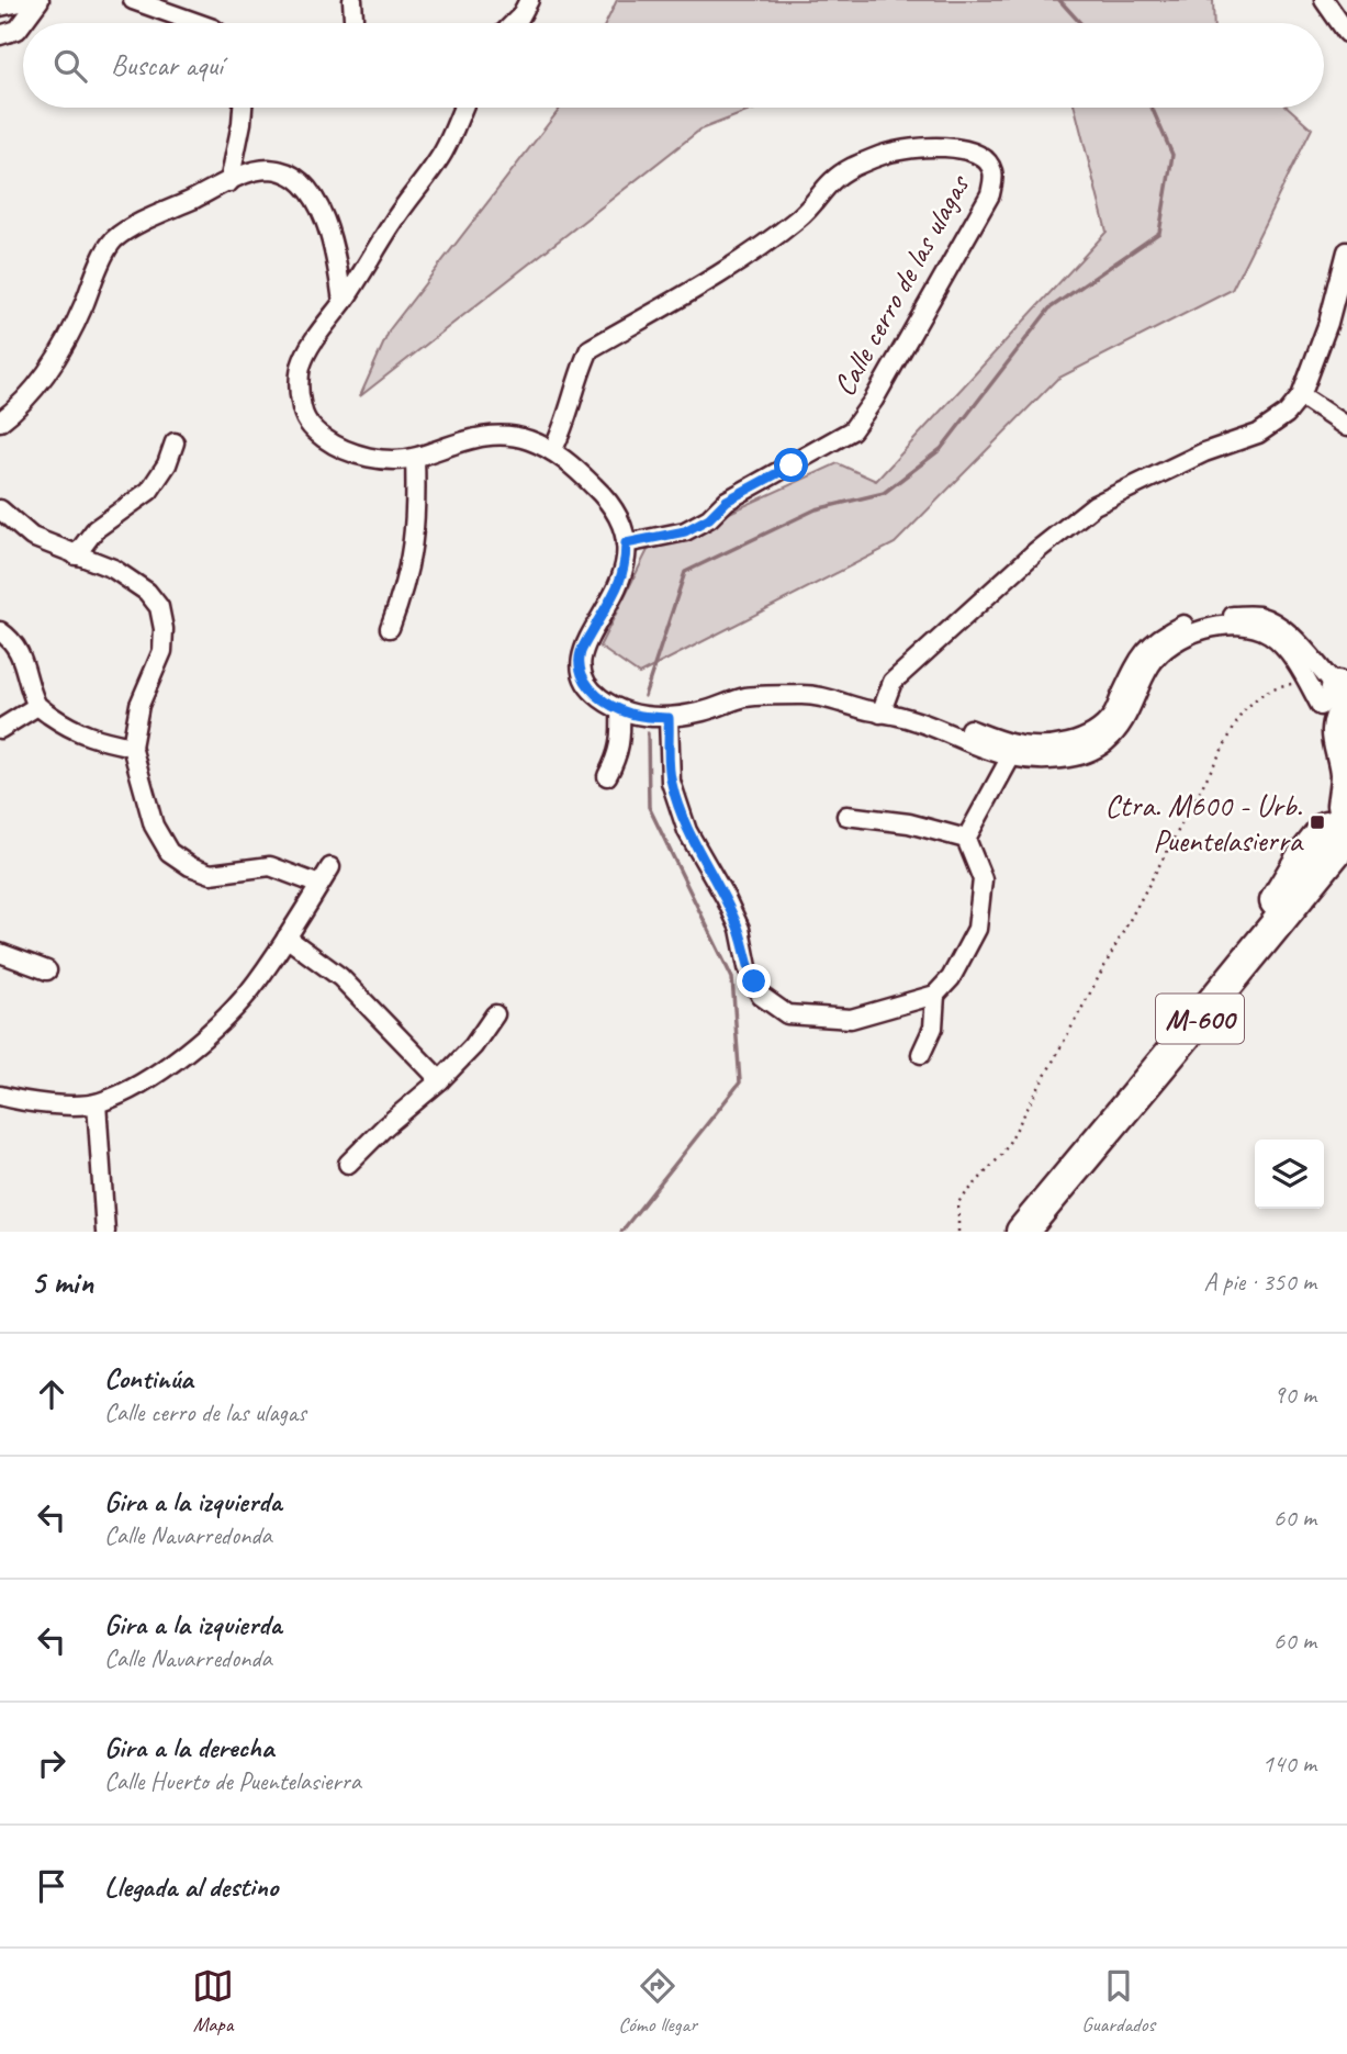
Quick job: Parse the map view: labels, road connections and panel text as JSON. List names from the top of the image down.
{
  "streets": {
    "highway": ["M-600"],
    "street": ["Calle cerro de las ulagas"]
  },
  "places": {
    "transit": ["Ctra. M600 - Urb. Puentelasierra"]
  },
  "page": {
    "search": "Buscar aquí",
    "heading": ["5 min", "A pie · 350 m"],
    "list": [
      ["Continúa", "Calle cerro de las ulagas", "90 m"],
      ["Gira a la izquierda", "Calle Navarredonda", "60 m"],
      ["Gira a la izquierda", "Calle Navarredonda", "60 m"],
      ["Gira a la derecha", "Calle Huerto de Puentelasierra", "140 m"],
      "Llegada al destino"
    ],
    "nav": ["Mapa", "Cómo llegar", "Guardados"]
  }
}
